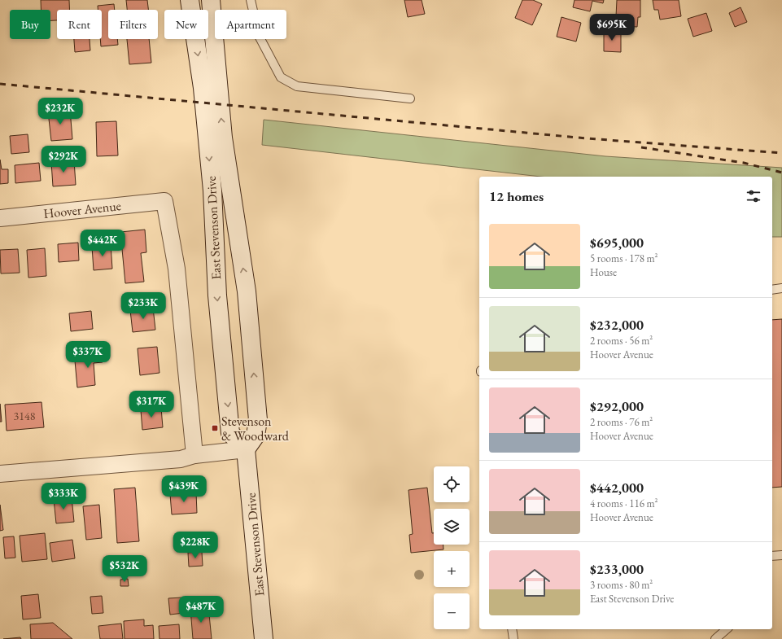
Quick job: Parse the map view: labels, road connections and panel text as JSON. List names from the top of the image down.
{
  "streets": {
    "main road": ["East Stevenson Drive"],
    "street": ["Hoover Avenue"]
  },
  "places": {
    "transit": ["Stevenson & Woodward"]
  },
  "house_numbers": ["3148"],
  "page": {
    "chip": [
      "Buy",
      "Rent",
      "Filters",
      "New",
      "Apartment"
    ],
    "price": [
      "$695K",
      "$232K",
      "$292K",
      "$442K",
      "$233K",
      "$337K",
      "$317K",
      "$439K",
      "$333K",
      "$228K",
      "$532K",
      "$487K"
    ],
    "heading": "12 homes",
    "list": [
      {
        "name": "$695,000",
        "note": "5 rooms · 178 m² · House"
      },
      {
        "name": "$232,000",
        "note": "2 rooms · 56 m² · Hoover Avenue"
      },
      {
        "name": "$292,000",
        "note": "2 rooms · 76 m² · Hoover Avenue"
      },
      {
        "name": "$442,000",
        "note": "4 rooms · 116 m² · Hoover Avenue"
      },
      {
        "name": "$233,000",
        "note": "3 rooms · 80 m² · East Stevenson Drive"
      }
    ],
    "map_buttons": ["+", "−"]
  }
}
